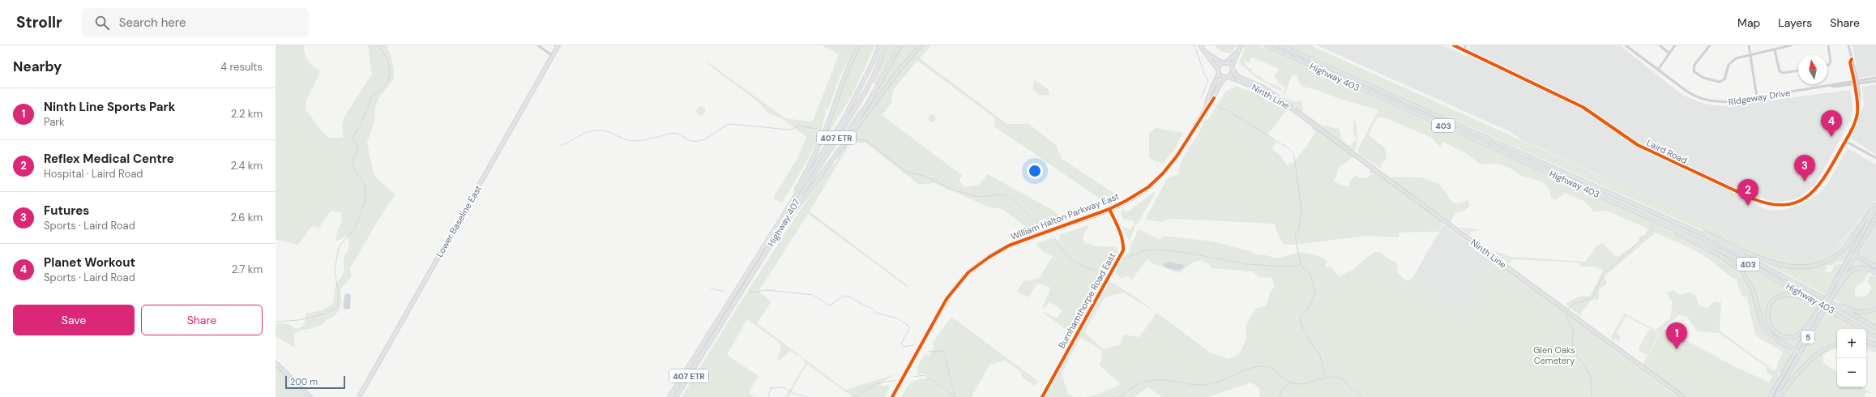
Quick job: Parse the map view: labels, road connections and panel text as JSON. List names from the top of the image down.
{
  "streets": {
    "highway": [
      "Highway 403",
      "403",
      "407 ETR",
      "Highway 407"
    ],
    "main road": [
      "Ninth Line",
      "William Halton Parkway East",
      "Lower Baseline East",
      "5"
    ],
    "street": ["Ridgeway Drive", "Laird Road", "Burnhamthorpe Road East"]
  },
  "crossings": [
    ["Ninth Line", "William Halton Parkway East"],
    ["Ridgeway Drive", "Laird Road"],
    ["William Halton Parkway East", "Burnhamthorpe Road East"]
  ],
  "parks": ["Glen Oaks Cemetery"],
  "scale_bar": "200 m",
  "north": "top",
  "page": {
    "header": "Strollr",
    "search": "Search here",
    "nav": ["Map", "Layers", "Share"],
    "heading": ["Nearby", "4 results"],
    "list": [
      {
        "mark": "1",
        "name": "Ninth Line Sports Park",
        "note": "Park",
        "value": "2.2 km"
      },
      {
        "mark": "2",
        "name": "Reflex Medical Centre",
        "note": "Hospital · Laird Road",
        "value": "2.4 km"
      },
      {
        "mark": "3",
        "name": "Futures",
        "note": "Sports · Laird Road",
        "value": "2.6 km"
      },
      {
        "mark": "4",
        "name": "Planet Workout",
        "note": "Sports · Laird Road",
        "value": "2.7 km"
      }
    ],
    "pins": [
      "4",
      "3",
      "2",
      "1"
    ],
    "buttons": ["Save", "Share"],
    "map_buttons": ["+", "−"],
    "scale": "200 m"
  }
}
